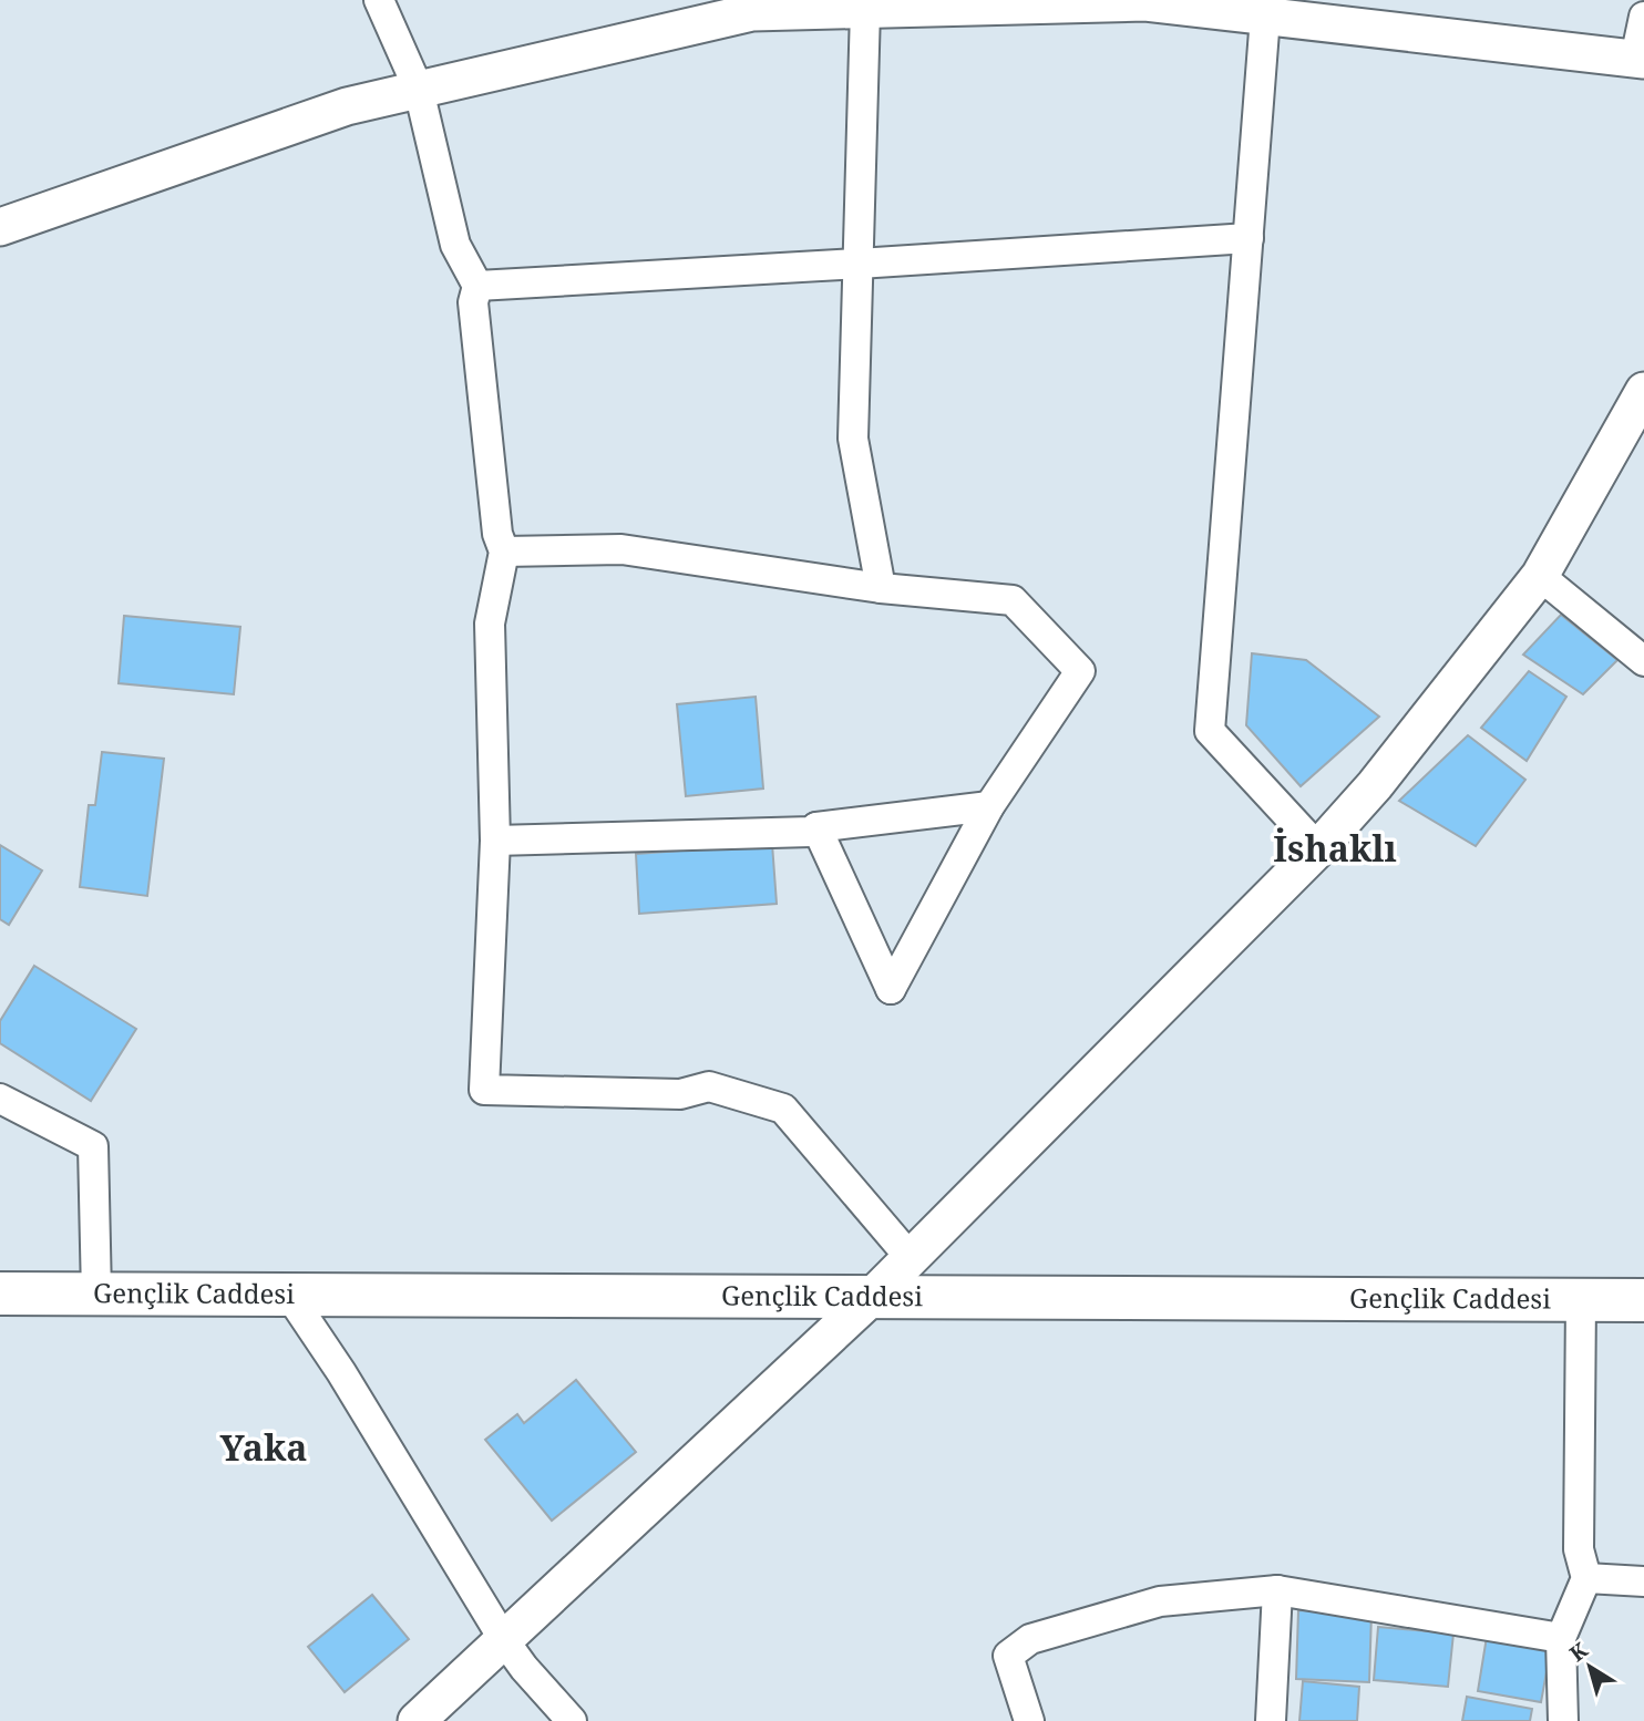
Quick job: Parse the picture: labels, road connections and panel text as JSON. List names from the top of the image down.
{
  "streets": {
    "main road": ["Gençlik Caddesi"]
  },
  "districts": ["İshaklı", "Yaka"],
  "north": "top left"
}
